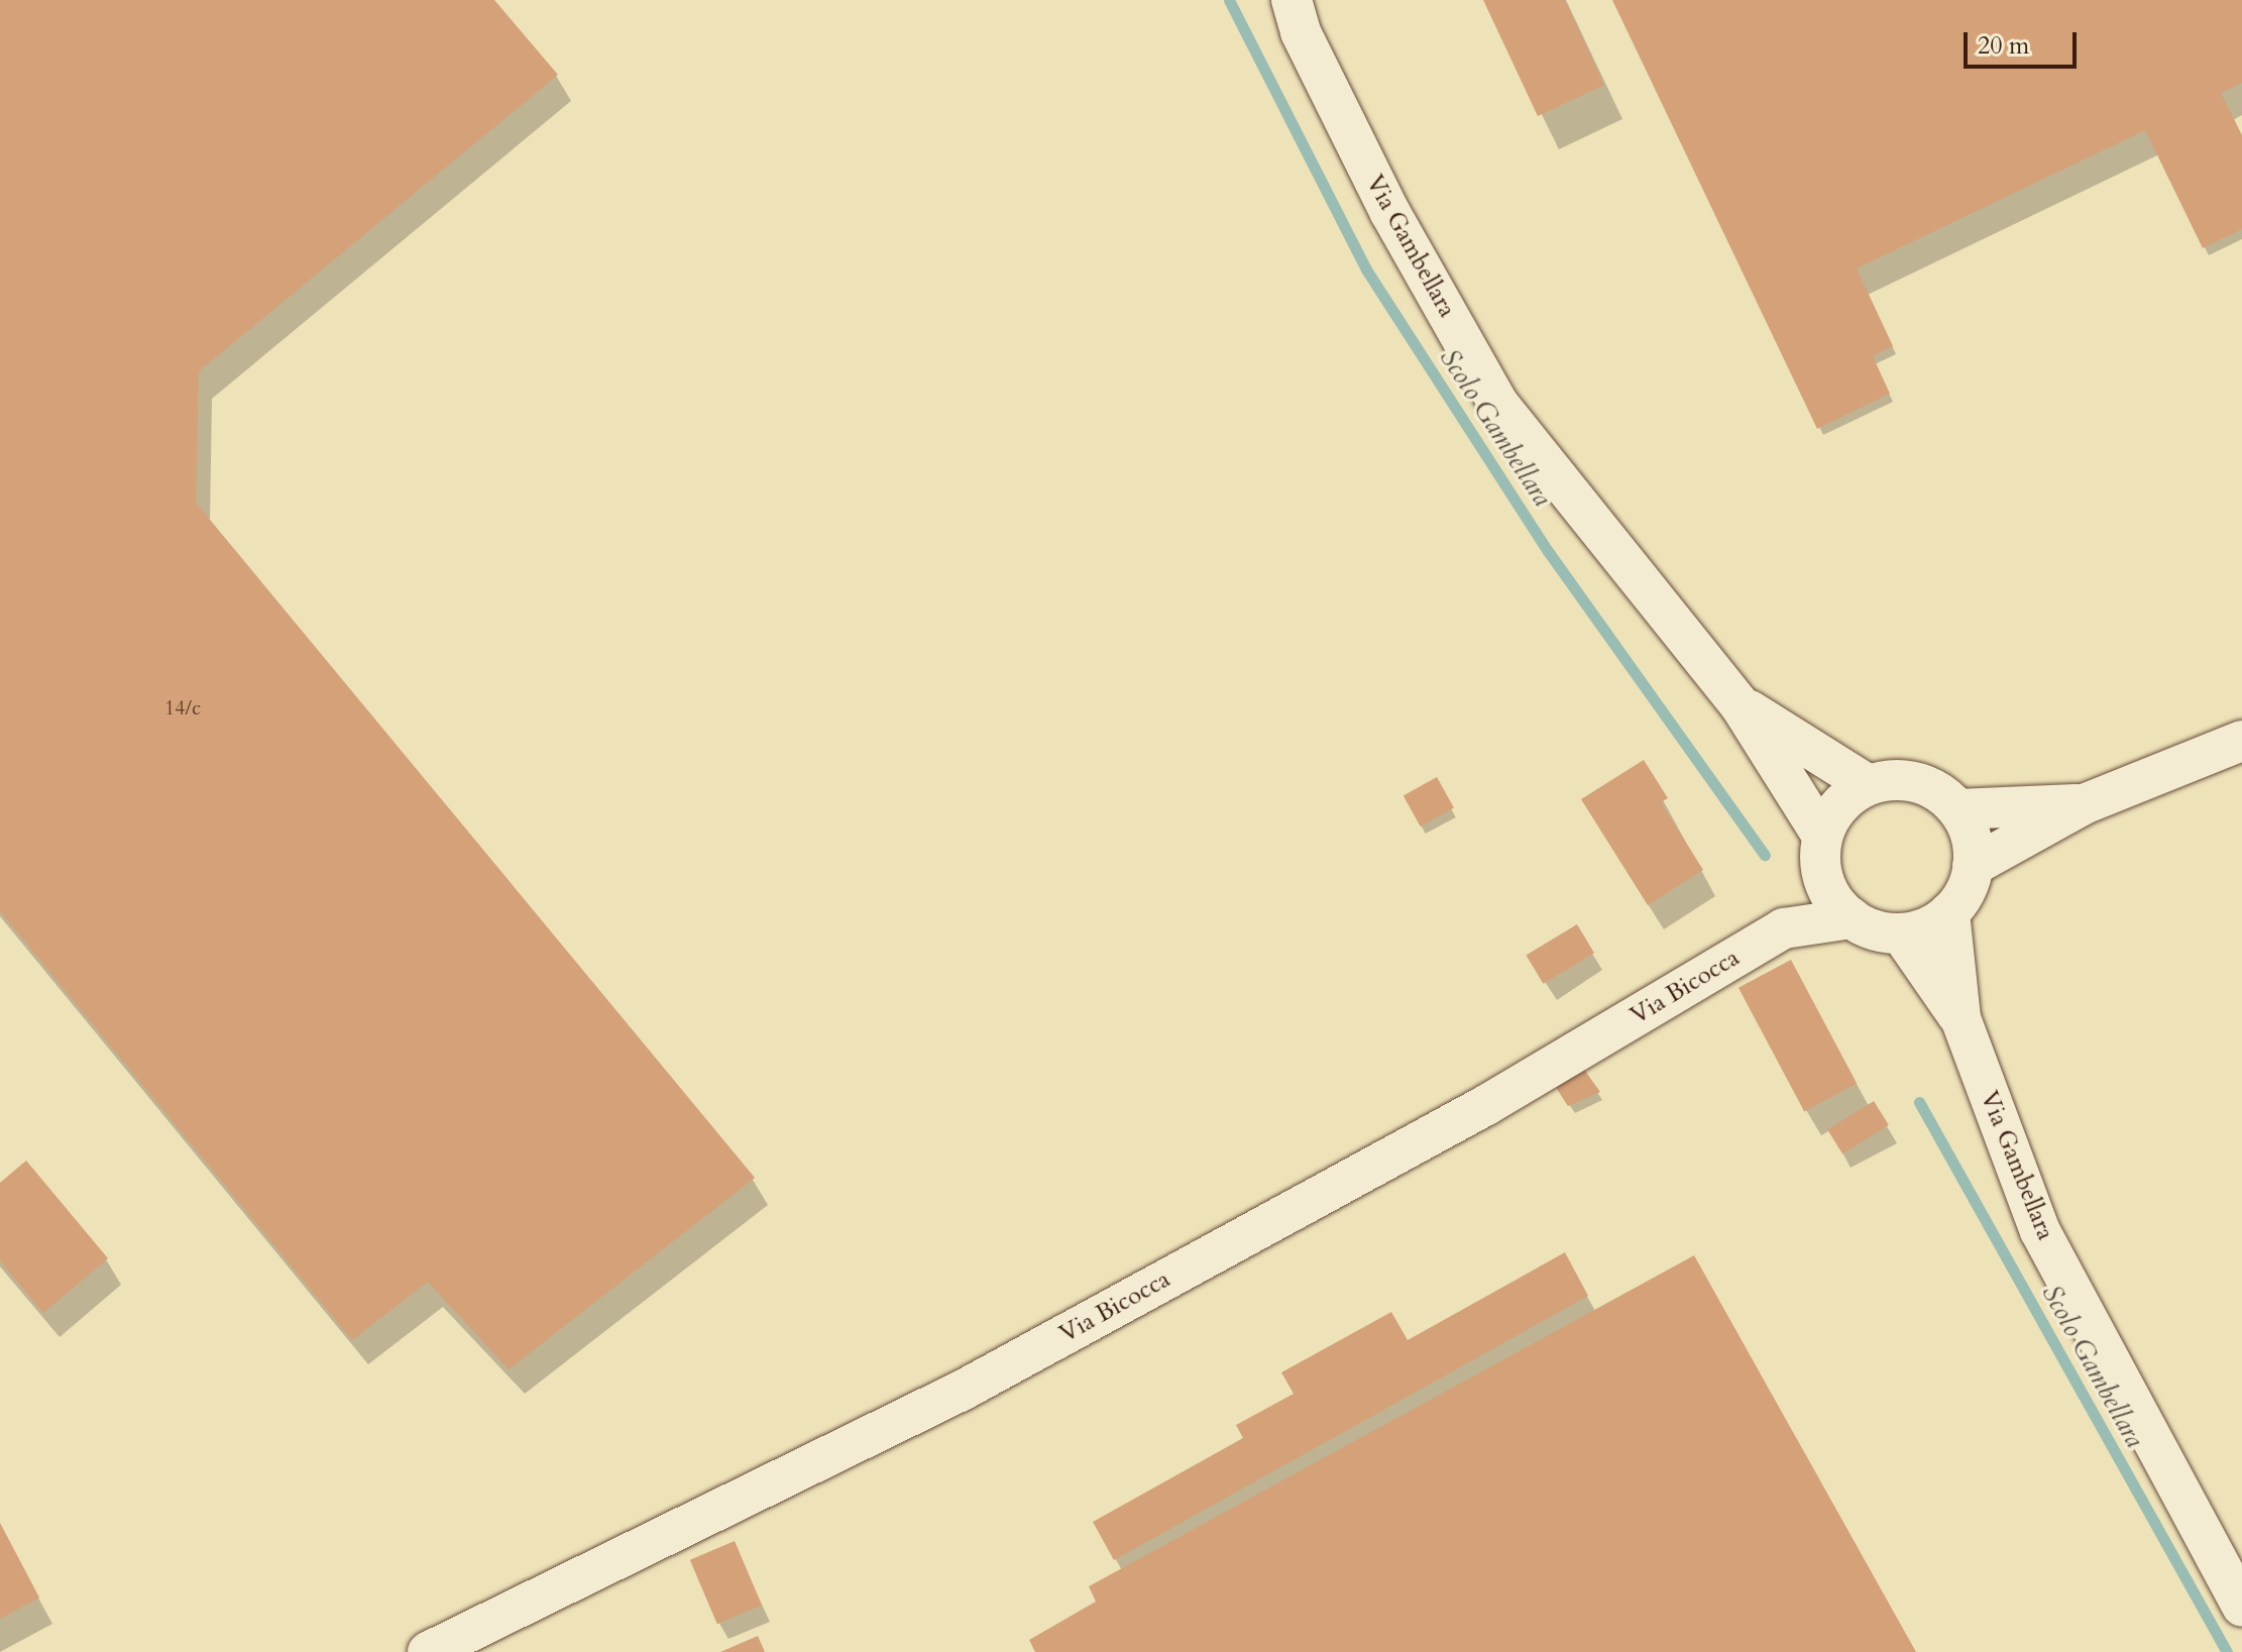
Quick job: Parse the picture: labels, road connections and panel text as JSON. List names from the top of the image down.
{
  "streets": {
    "street": ["Via Gambellara", "Via Bicocca"]
  },
  "crossings": [
    ["Via Gambellara", "Via Bicocca"]
  ],
  "water": ["Scolo Gambellara"],
  "house_numbers": ["14/c"],
  "scale_bar": "20 m"
}
